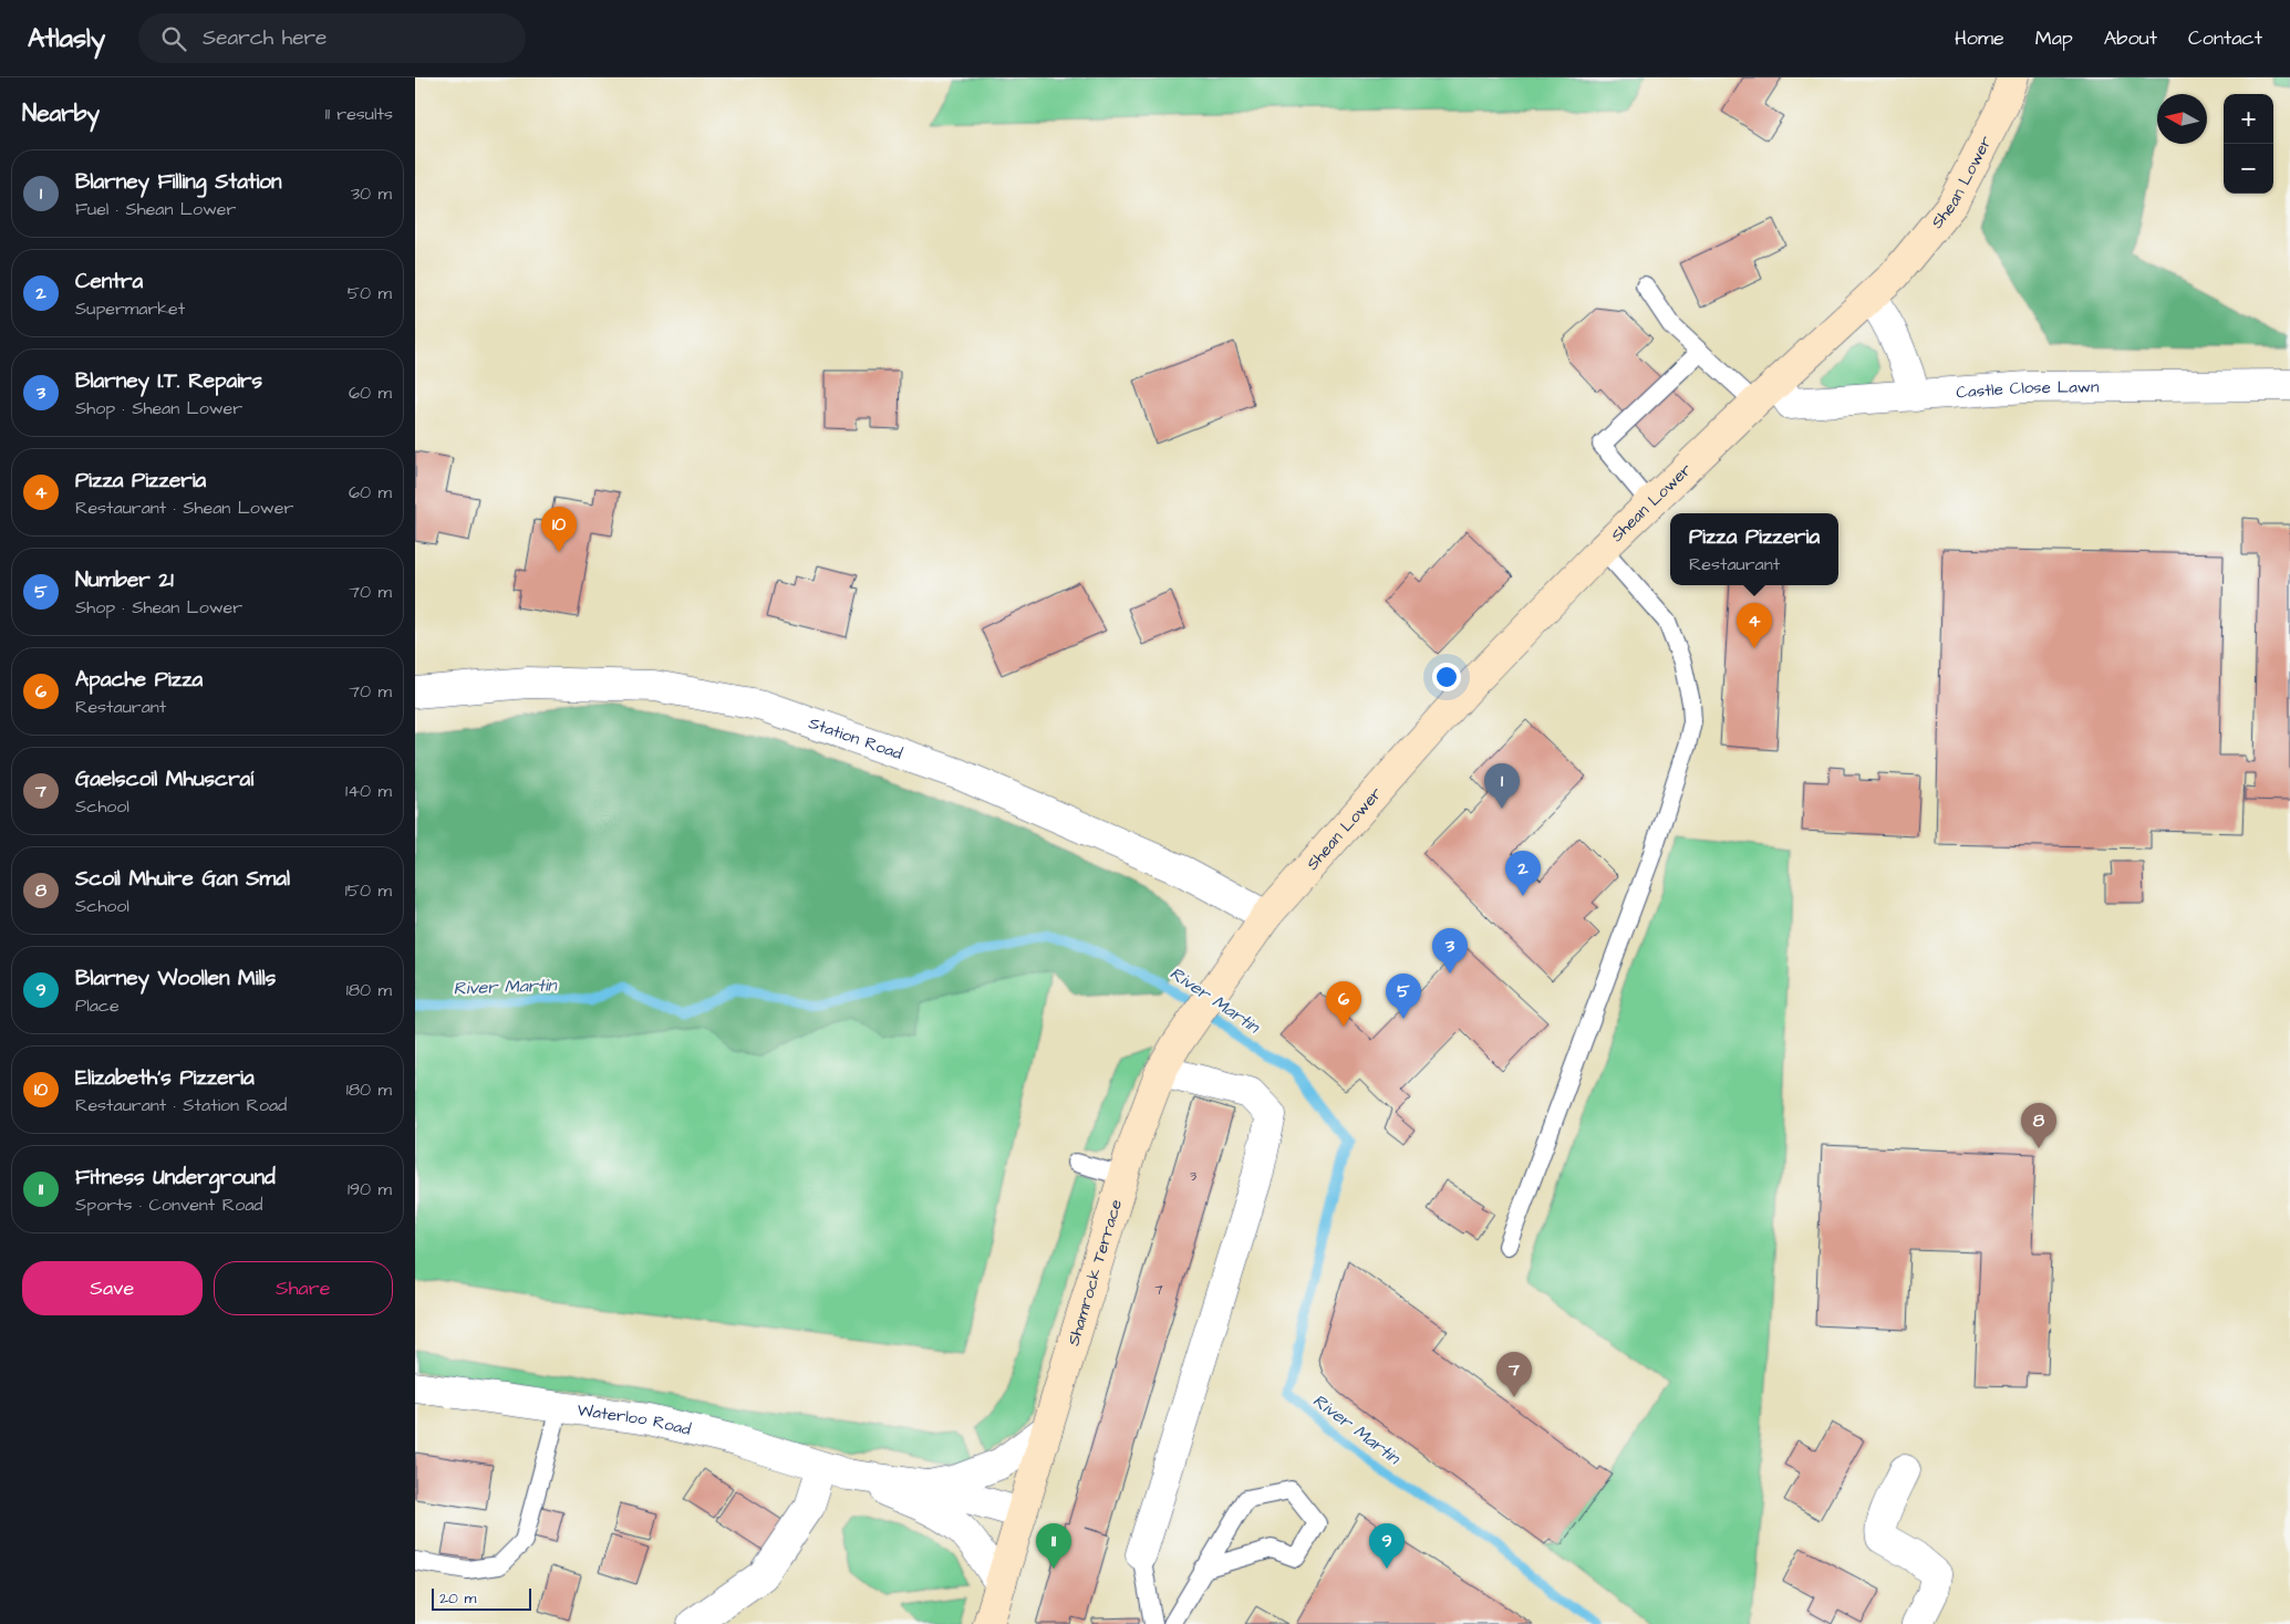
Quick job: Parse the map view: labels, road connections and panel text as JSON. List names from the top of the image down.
{
  "streets": {
    "main road": ["Shean Lower", "Shamrock Terrace"],
    "street": ["Castle Close Lawn", "Station Road", "Waterloo Road"]
  },
  "crossings": [
    ["Shean Lower", "Castle Close Lawn"],
    ["Shean Lower", "Station Road"],
    ["Shean Lower", "Shamrock Terrace"],
    ["Station Road", "Shamrock Terrace"],
    ["Shamrock Terrace", "Waterloo Road"]
  ],
  "water": ["River Martin"],
  "house_numbers": ["3", "7"],
  "scale_bar": "20 m",
  "north": "left",
  "page": {
    "header": "Atlasly",
    "search": "Search here",
    "nav": [
      "Home",
      "Map",
      "About",
      "Contact"
    ],
    "heading": ["Nearby", "11 results"],
    "map_buttons": ["+", "−"],
    "list": [
      {
        "mark": "1",
        "name": "Blarney Filling Station",
        "note": "Fuel · Shean Lower",
        "value": "30 m"
      },
      {
        "mark": "2",
        "name": "Centra",
        "note": "Supermarket",
        "value": "50 m"
      },
      {
        "mark": "3",
        "name": "Blarney I.T. Repairs",
        "note": "Shop · Shean Lower",
        "value": "60 m"
      },
      {
        "mark": "4",
        "name": "Pizza Pizzeria",
        "note": "Restaurant · Shean Lower",
        "value": "60 m"
      },
      {
        "mark": "5",
        "name": "Number 21",
        "note": "Shop · Shean Lower",
        "value": "70 m"
      },
      {
        "mark": "6",
        "name": "Apache Pizza",
        "note": "Restaurant",
        "value": "70 m"
      },
      {
        "mark": "7",
        "name": "Gaelscoil Mhuscraí",
        "note": "School",
        "value": "140 m"
      },
      {
        "mark": "8",
        "name": "Scoil Mhuire Gan Smal",
        "note": "School",
        "value": "150 m"
      },
      {
        "mark": "9",
        "name": "Blarney Woollen Mills",
        "note": "Place",
        "value": "180 m"
      },
      {
        "mark": "10",
        "name": "Elizabeth's Pizzeria",
        "note": "Restaurant · Station Road",
        "value": "180 m"
      },
      {
        "mark": "11",
        "name": "Fitness Underground",
        "note": "Sports · Convent Road",
        "value": "190 m"
      }
    ],
    "pins": [
      "10",
      "4",
      "1",
      "2",
      "3",
      "5",
      "6",
      "8",
      "7",
      "9",
      "11"
    ],
    "popup": ["Pizza Pizzeria", "Restaurant"],
    "buttons": ["Save", "Share"],
    "scale": "20 m"
  }
}
